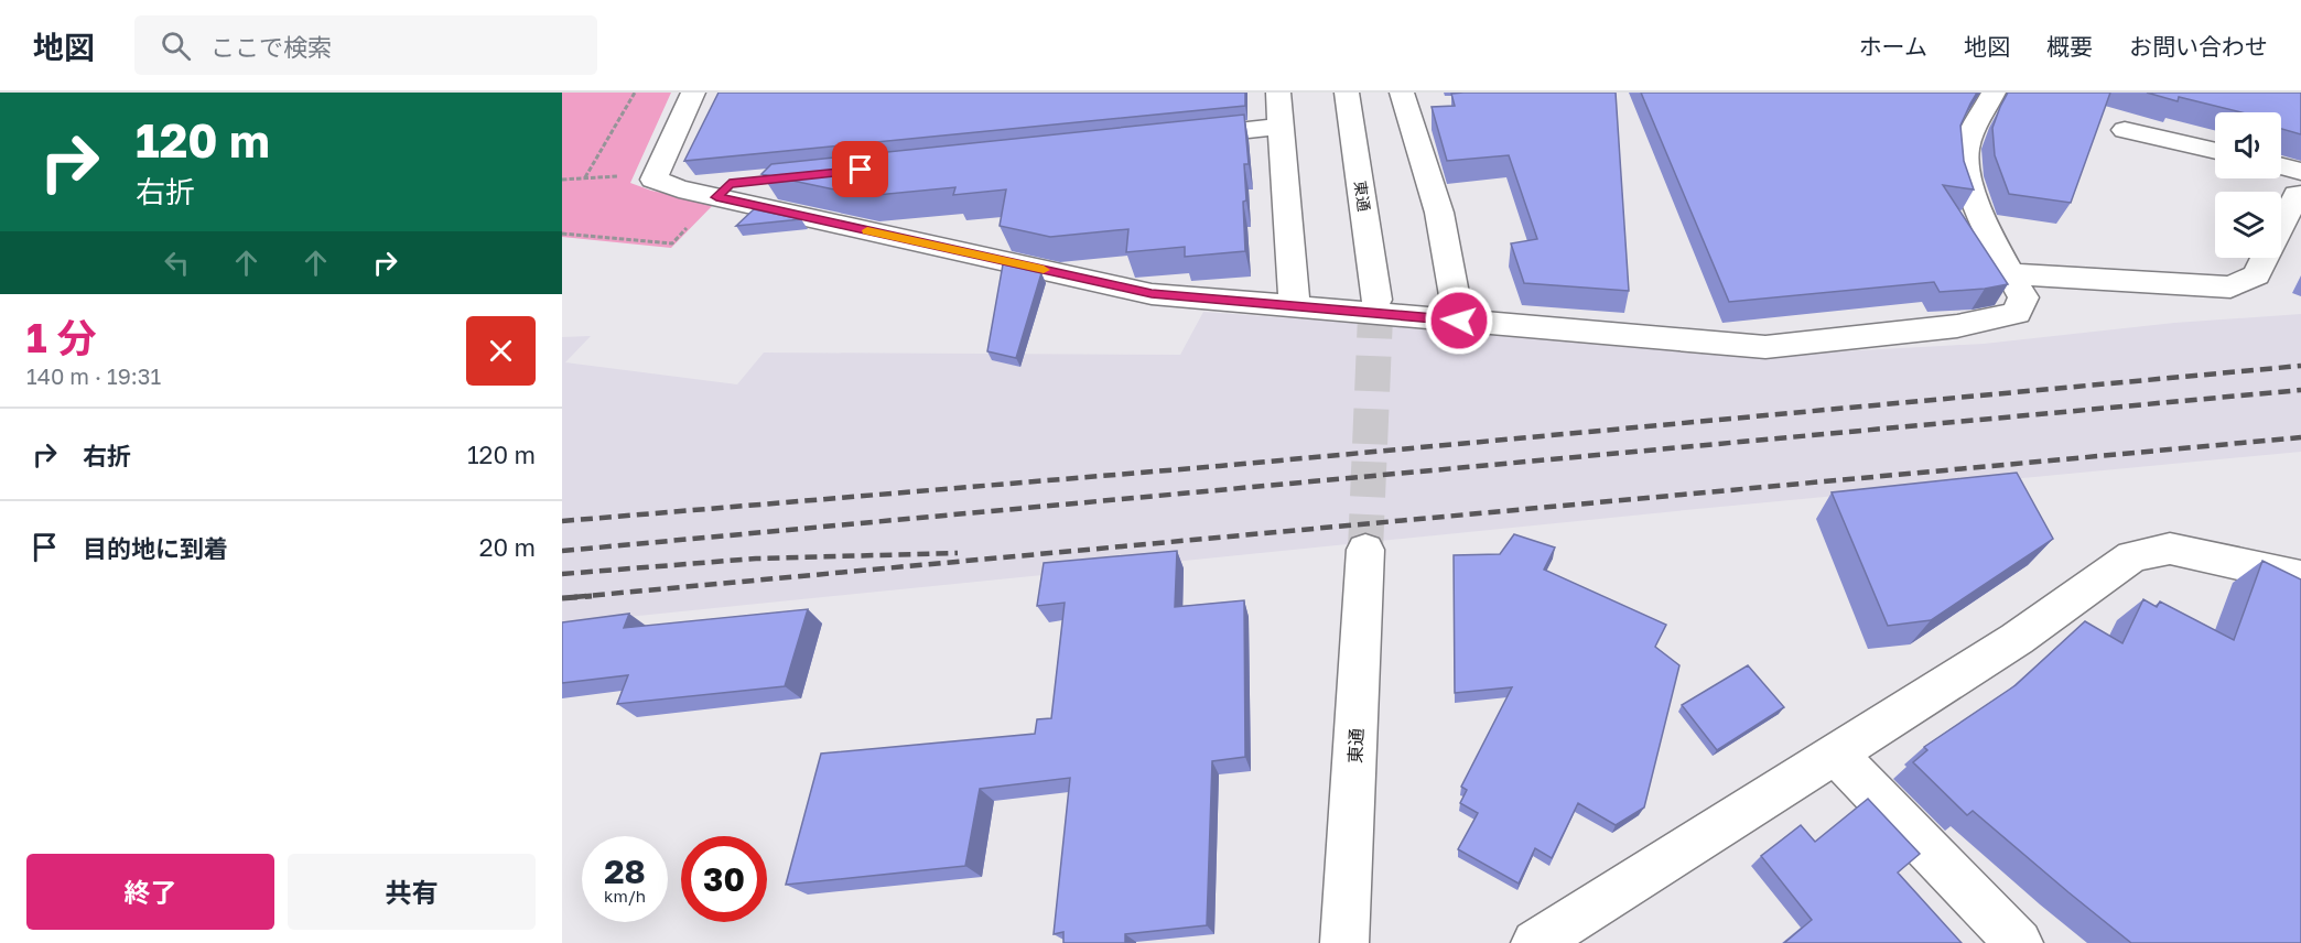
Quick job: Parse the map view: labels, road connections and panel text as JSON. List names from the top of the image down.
{
  "streets": {
    "street": ["東通"]
  },
  "page": {
    "header": "地図",
    "search": "ここで検索",
    "nav": [
      "ホーム",
      "地図",
      "概要",
      "お問い合わせ"
    ],
    "turn": ["120 m", "右折"],
    "heading": ["1 分", "140 m · 19:31"],
    "list": [
      {
        "name": "右折",
        "value": "120 m"
      },
      {
        "name": "目的地に到着",
        "value": "20 m"
      }
    ],
    "speed": "28 km/h",
    "limit": "30",
    "buttons": ["終了", "共有"]
  }
}
